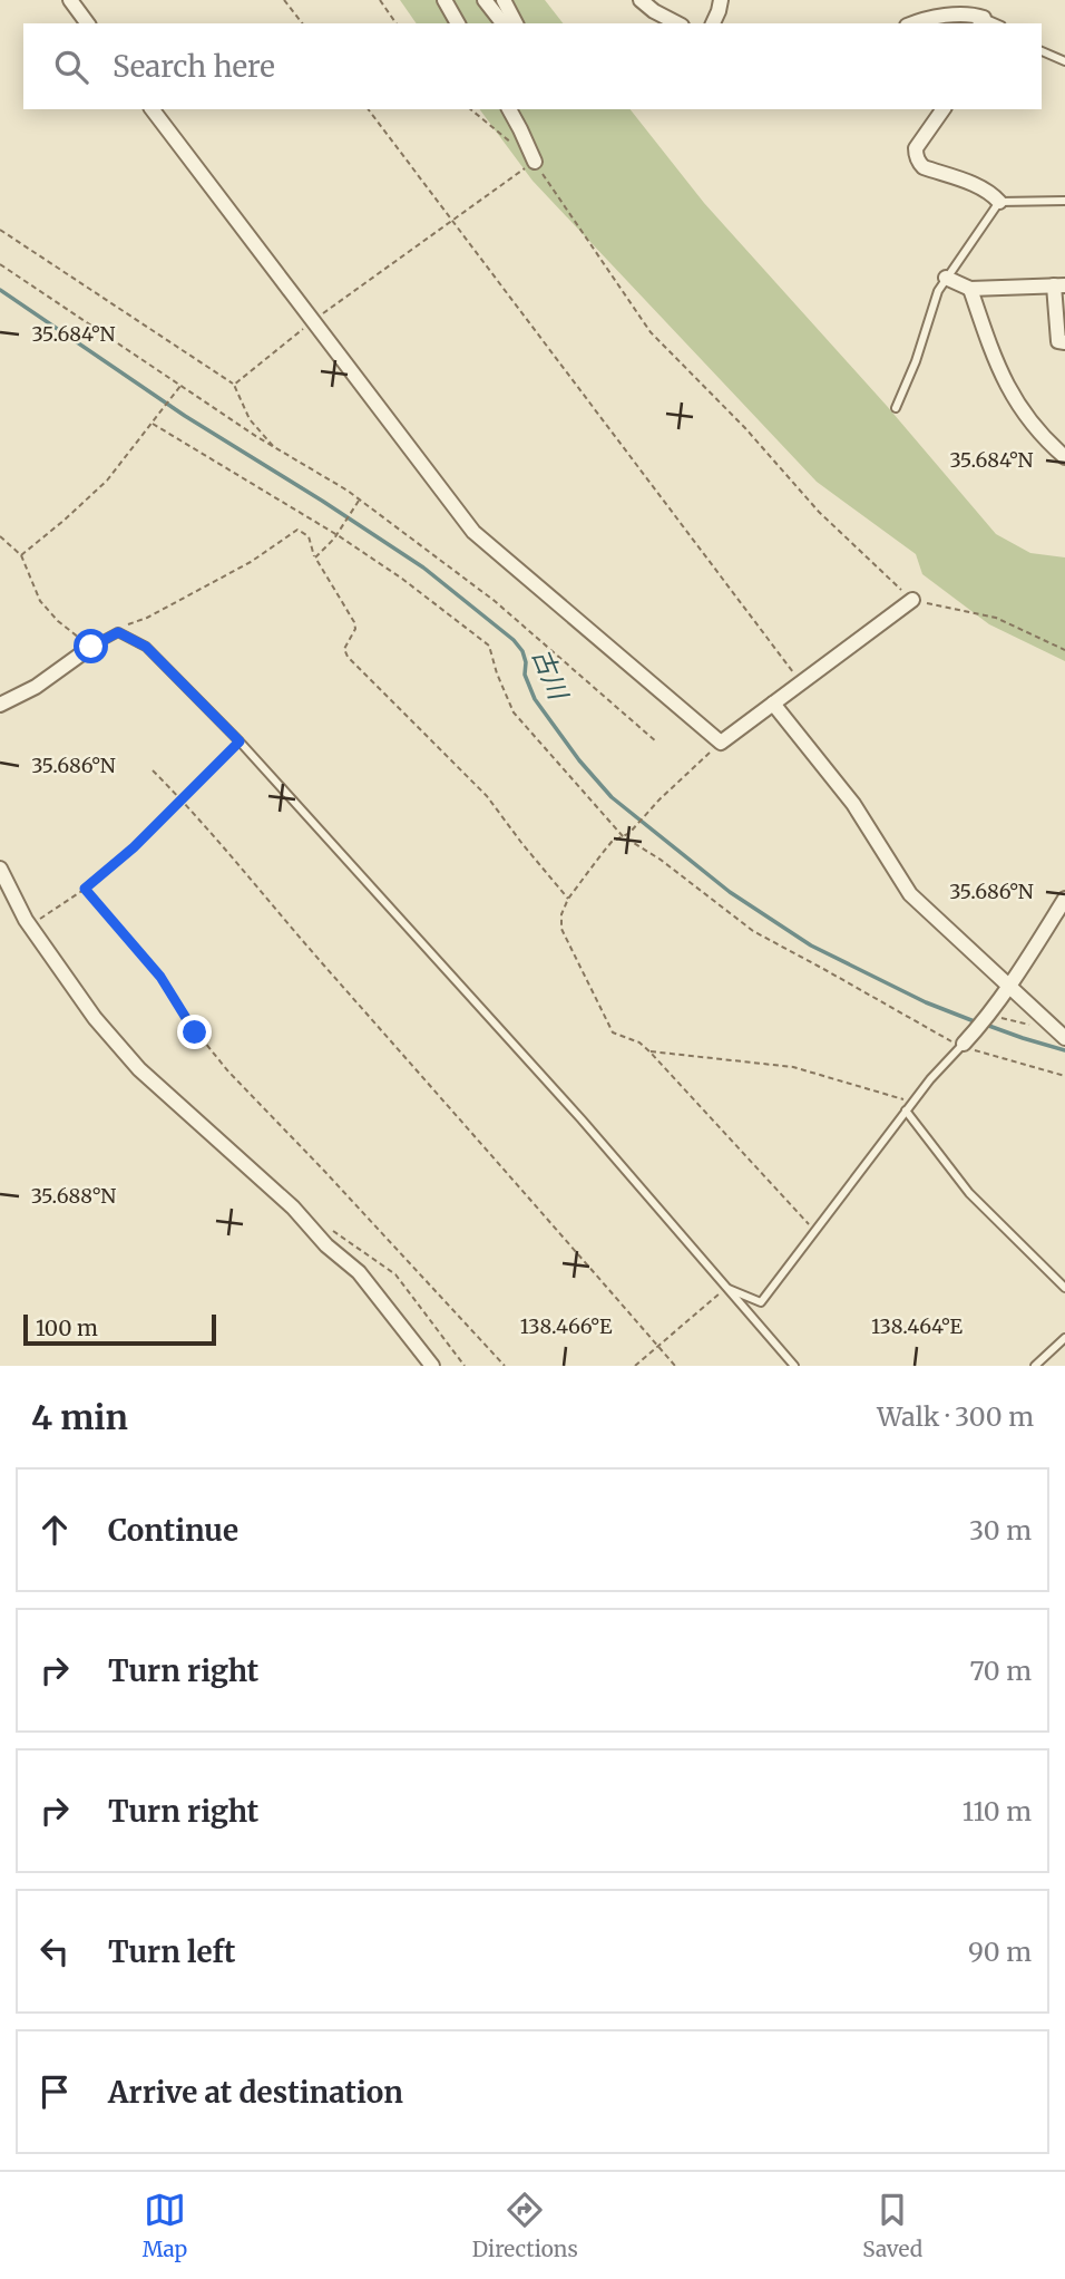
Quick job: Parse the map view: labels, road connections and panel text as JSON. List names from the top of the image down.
{
  "water": ["古川"],
  "scale_bar": "100 m",
  "page": {
    "search": "Search here",
    "scale": "100 m",
    "heading": ["4 min", "Walk · 300 m"],
    "list": [
      ["Continue", "30 m"],
      ["Turn right", "70 m"],
      ["Turn right", "110 m"],
      ["Turn left", "90 m"],
      "Arrive at destination"
    ],
    "nav": ["Map", "Directions", "Saved"]
  },
  "coordinates": [
    "35.684°N",
    "35.686°N",
    "35.688°N",
    "138.466°E",
    "138.464°E"
  ]
}
